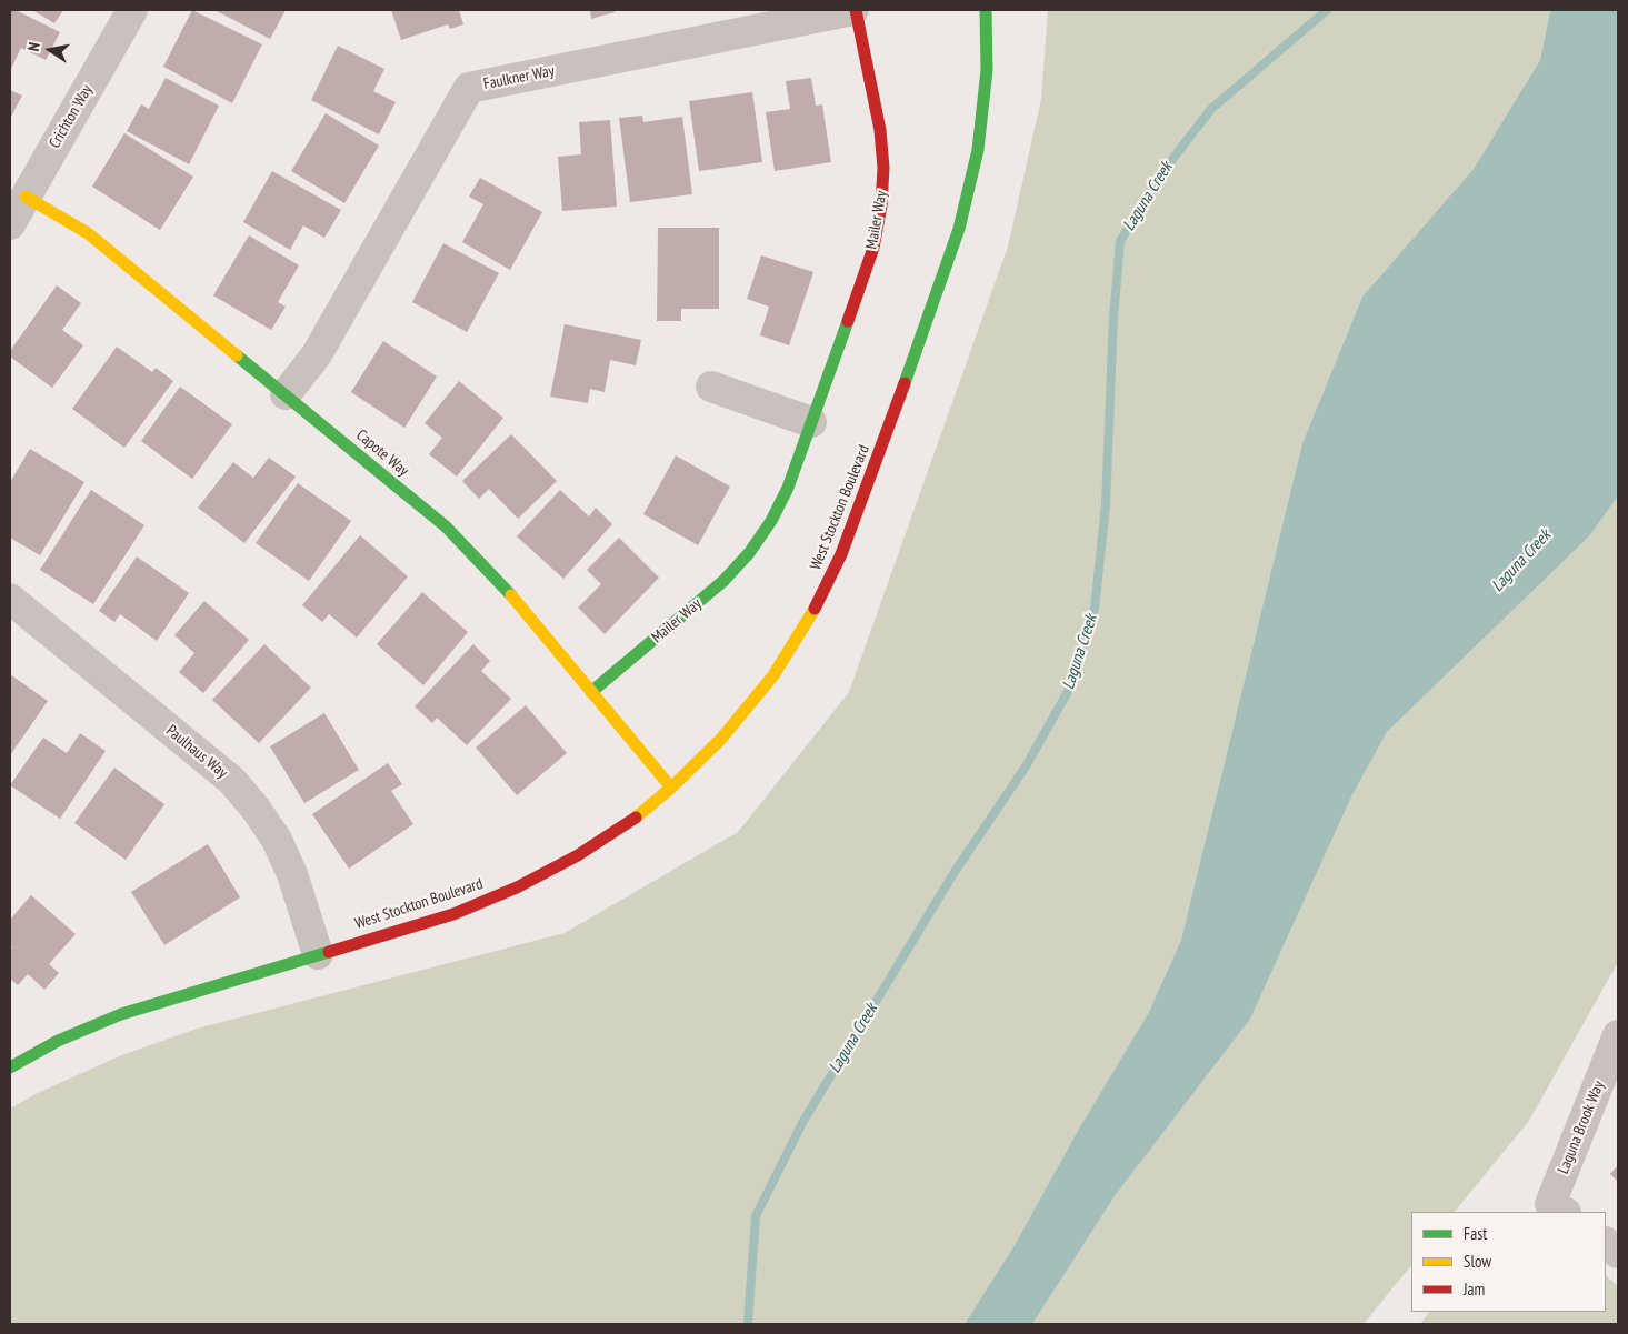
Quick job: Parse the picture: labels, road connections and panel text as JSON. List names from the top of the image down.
{
  "streets": {
    "street": [
      "Faulkner Way",
      "Crichton Way",
      "Mailer Way",
      "Capote Way",
      "West Stockton Boulevard",
      "Paulhaus Way",
      "Laguna Brook Way"
    ]
  },
  "crossings": [
    ["Faulkner Way", "Mailer Way"],
    ["Faulkner Way", "Capote Way"],
    ["Crichton Way", "Capote Way"],
    ["Mailer Way", "Capote Way"],
    ["Capote Way", "West Stockton Boulevard"],
    ["West Stockton Boulevard", "Paulhaus Way"]
  ],
  "water": ["Laguna Creek"],
  "legend": ["Fast", "Slow", "Jam"],
  "north": "left"
}
